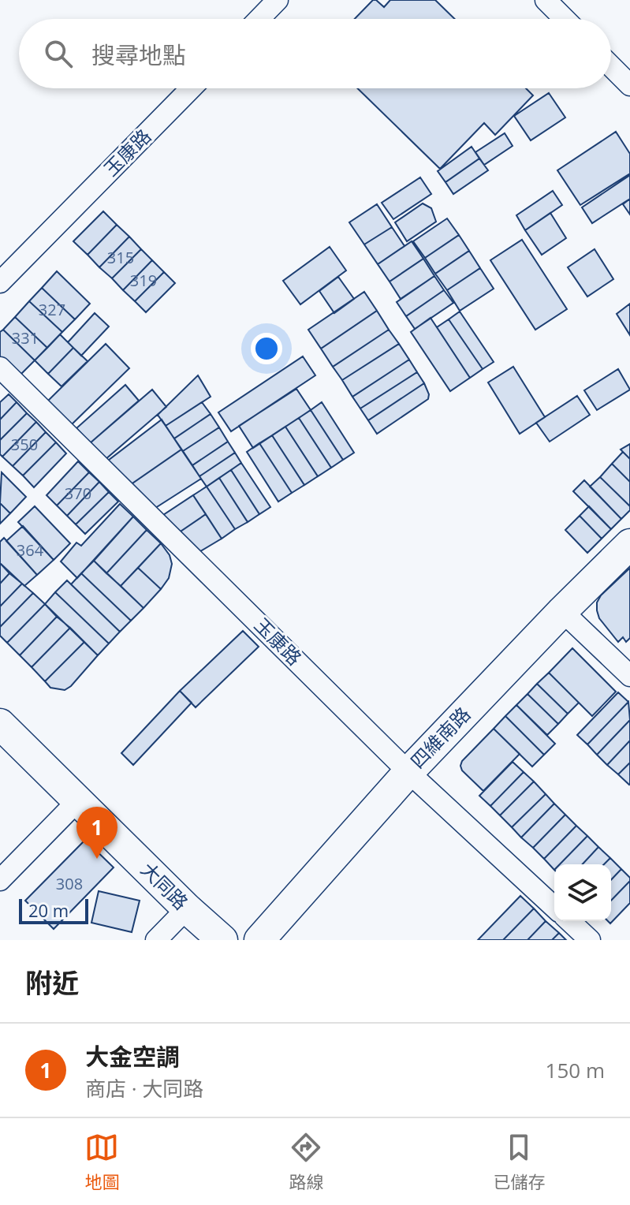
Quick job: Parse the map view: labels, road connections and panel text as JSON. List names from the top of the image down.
{
  "streets": {
    "street": ["玉康路", "四維南路", "大同路"]
  },
  "crossings": [
    ["玉康路", "四維南路"]
  ],
  "house_numbers": [
    "315",
    "319",
    "327",
    "331",
    "350",
    "370",
    "364",
    "308"
  ],
  "scale_bar": "20 m",
  "page": {
    "search": "搜尋地點",
    "pins": "1",
    "scale": "20 m",
    "heading": "附近",
    "list": [
      {
        "mark": "1",
        "name": "大金空調",
        "note": "商店 · 大同路",
        "value": "150 m"
      }
    ],
    "nav": ["地圖", "路線", "已儲存"]
  }
}
